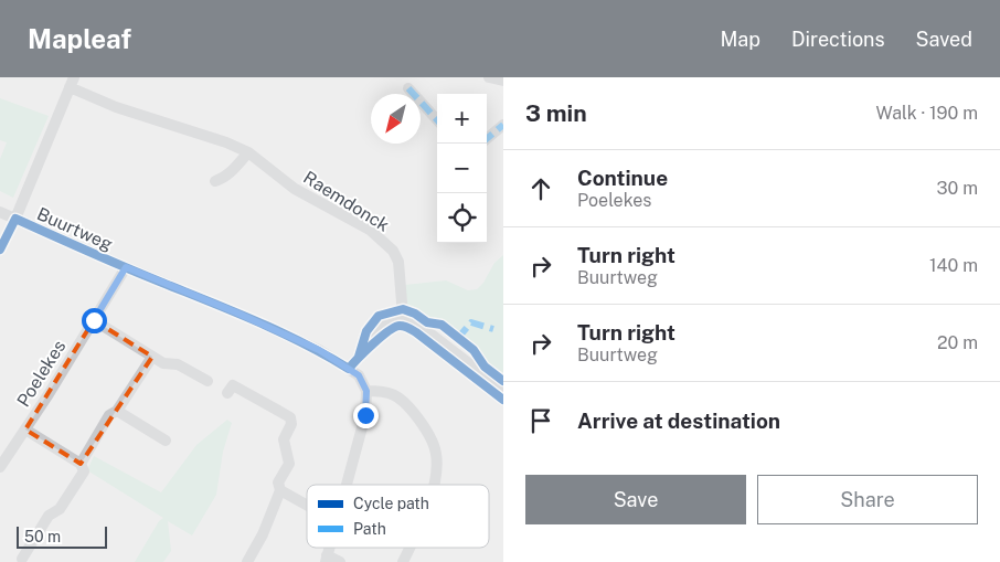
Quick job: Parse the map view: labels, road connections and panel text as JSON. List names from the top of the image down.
{
  "streets": {
    "street": ["Raemdonck", "Buurtweg", "Poelekes"]
  },
  "crossings": [
    ["Buurtweg", "Poelekes"]
  ],
  "legend": ["Cycle path", "Path"],
  "scale_bar": "50 m",
  "north": "bottom left",
  "page": {
    "header": "Mapleaf",
    "nav": ["Map", "Directions", "Saved"],
    "heading": ["3 min", "Walk · 190 m"],
    "map_buttons": ["+", "−"],
    "list": [
      ["Continue", "Poelekes", "30 m"],
      ["Turn right", "Buurtweg", "140 m"],
      ["Turn right", "Buurtweg", "20 m"],
      "Arrive at destination"
    ],
    "buttons": ["Save", "Share"],
    "scale": "50 m"
  }
}
